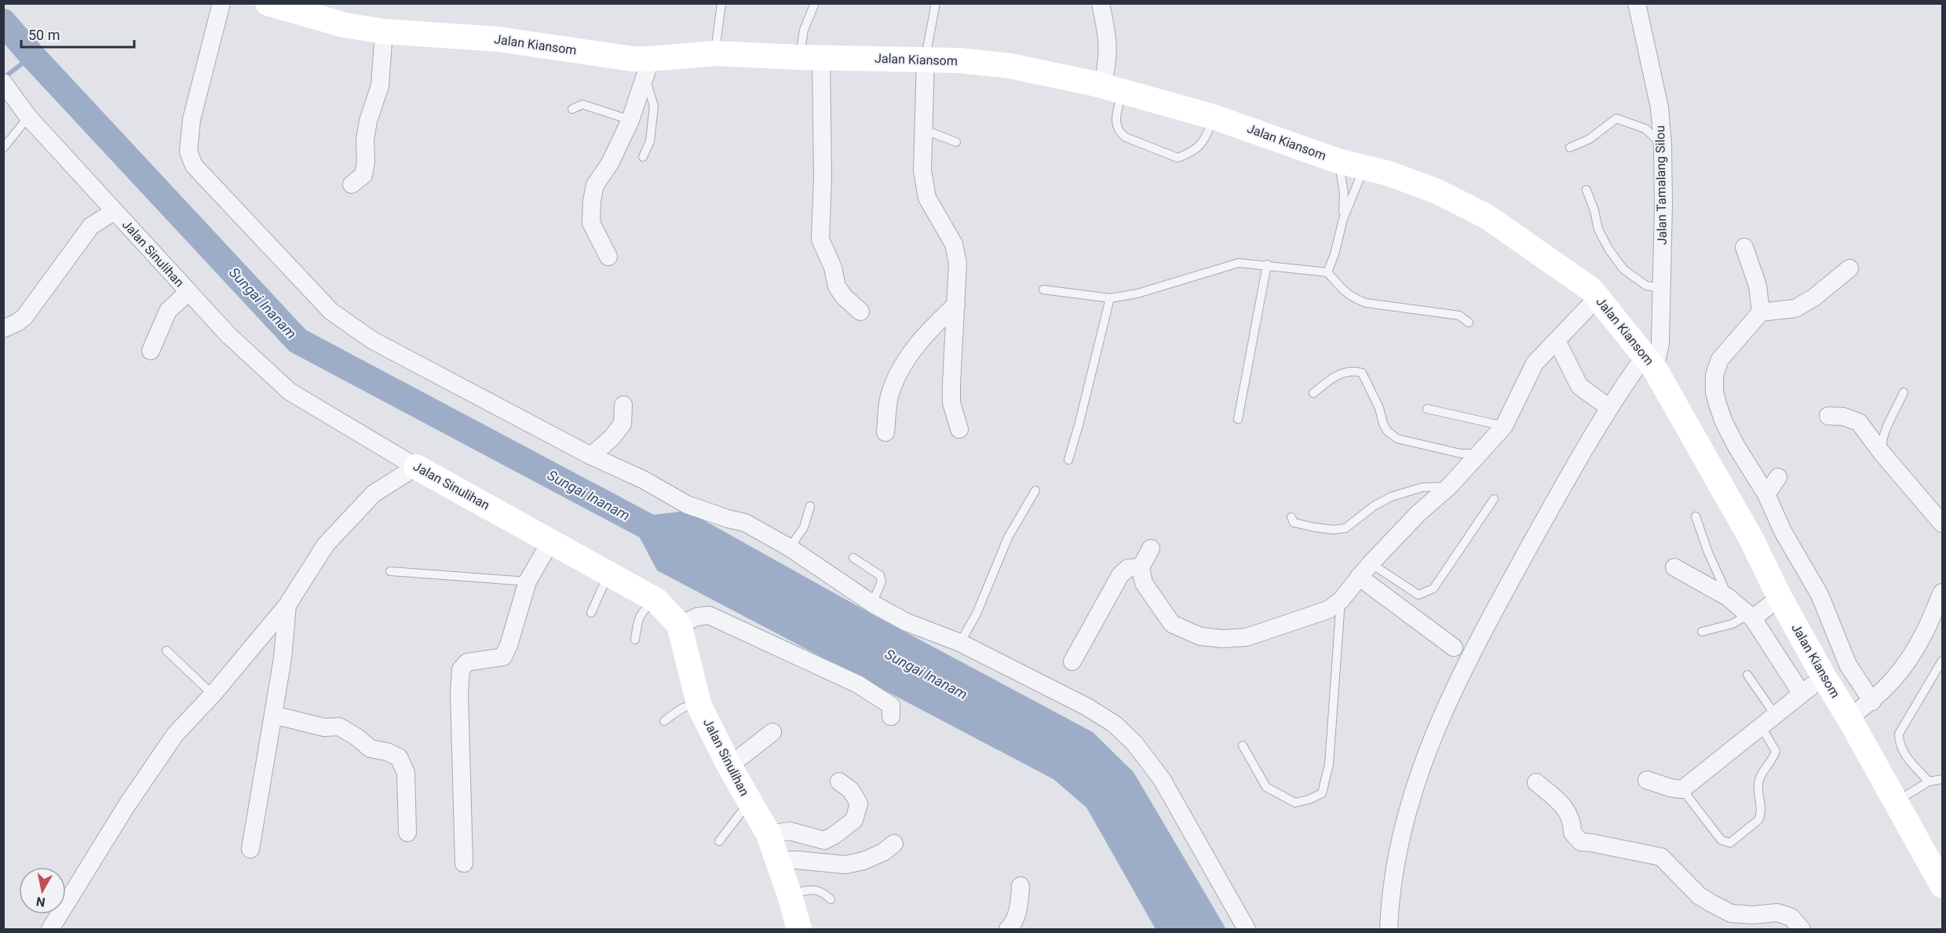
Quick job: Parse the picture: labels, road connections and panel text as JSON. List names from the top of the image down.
{
  "streets": {
    "street": ["Jalan Kiansom", "Jalan Tamalang Silou", "Jalan Sinulihan"]
  },
  "crossings": [
    ["Jalan Kiansom", "Jalan Tamalang Silou"]
  ],
  "water": ["Sungai Inanam"],
  "scale_bar": "50 m",
  "north": "bottom"
}
